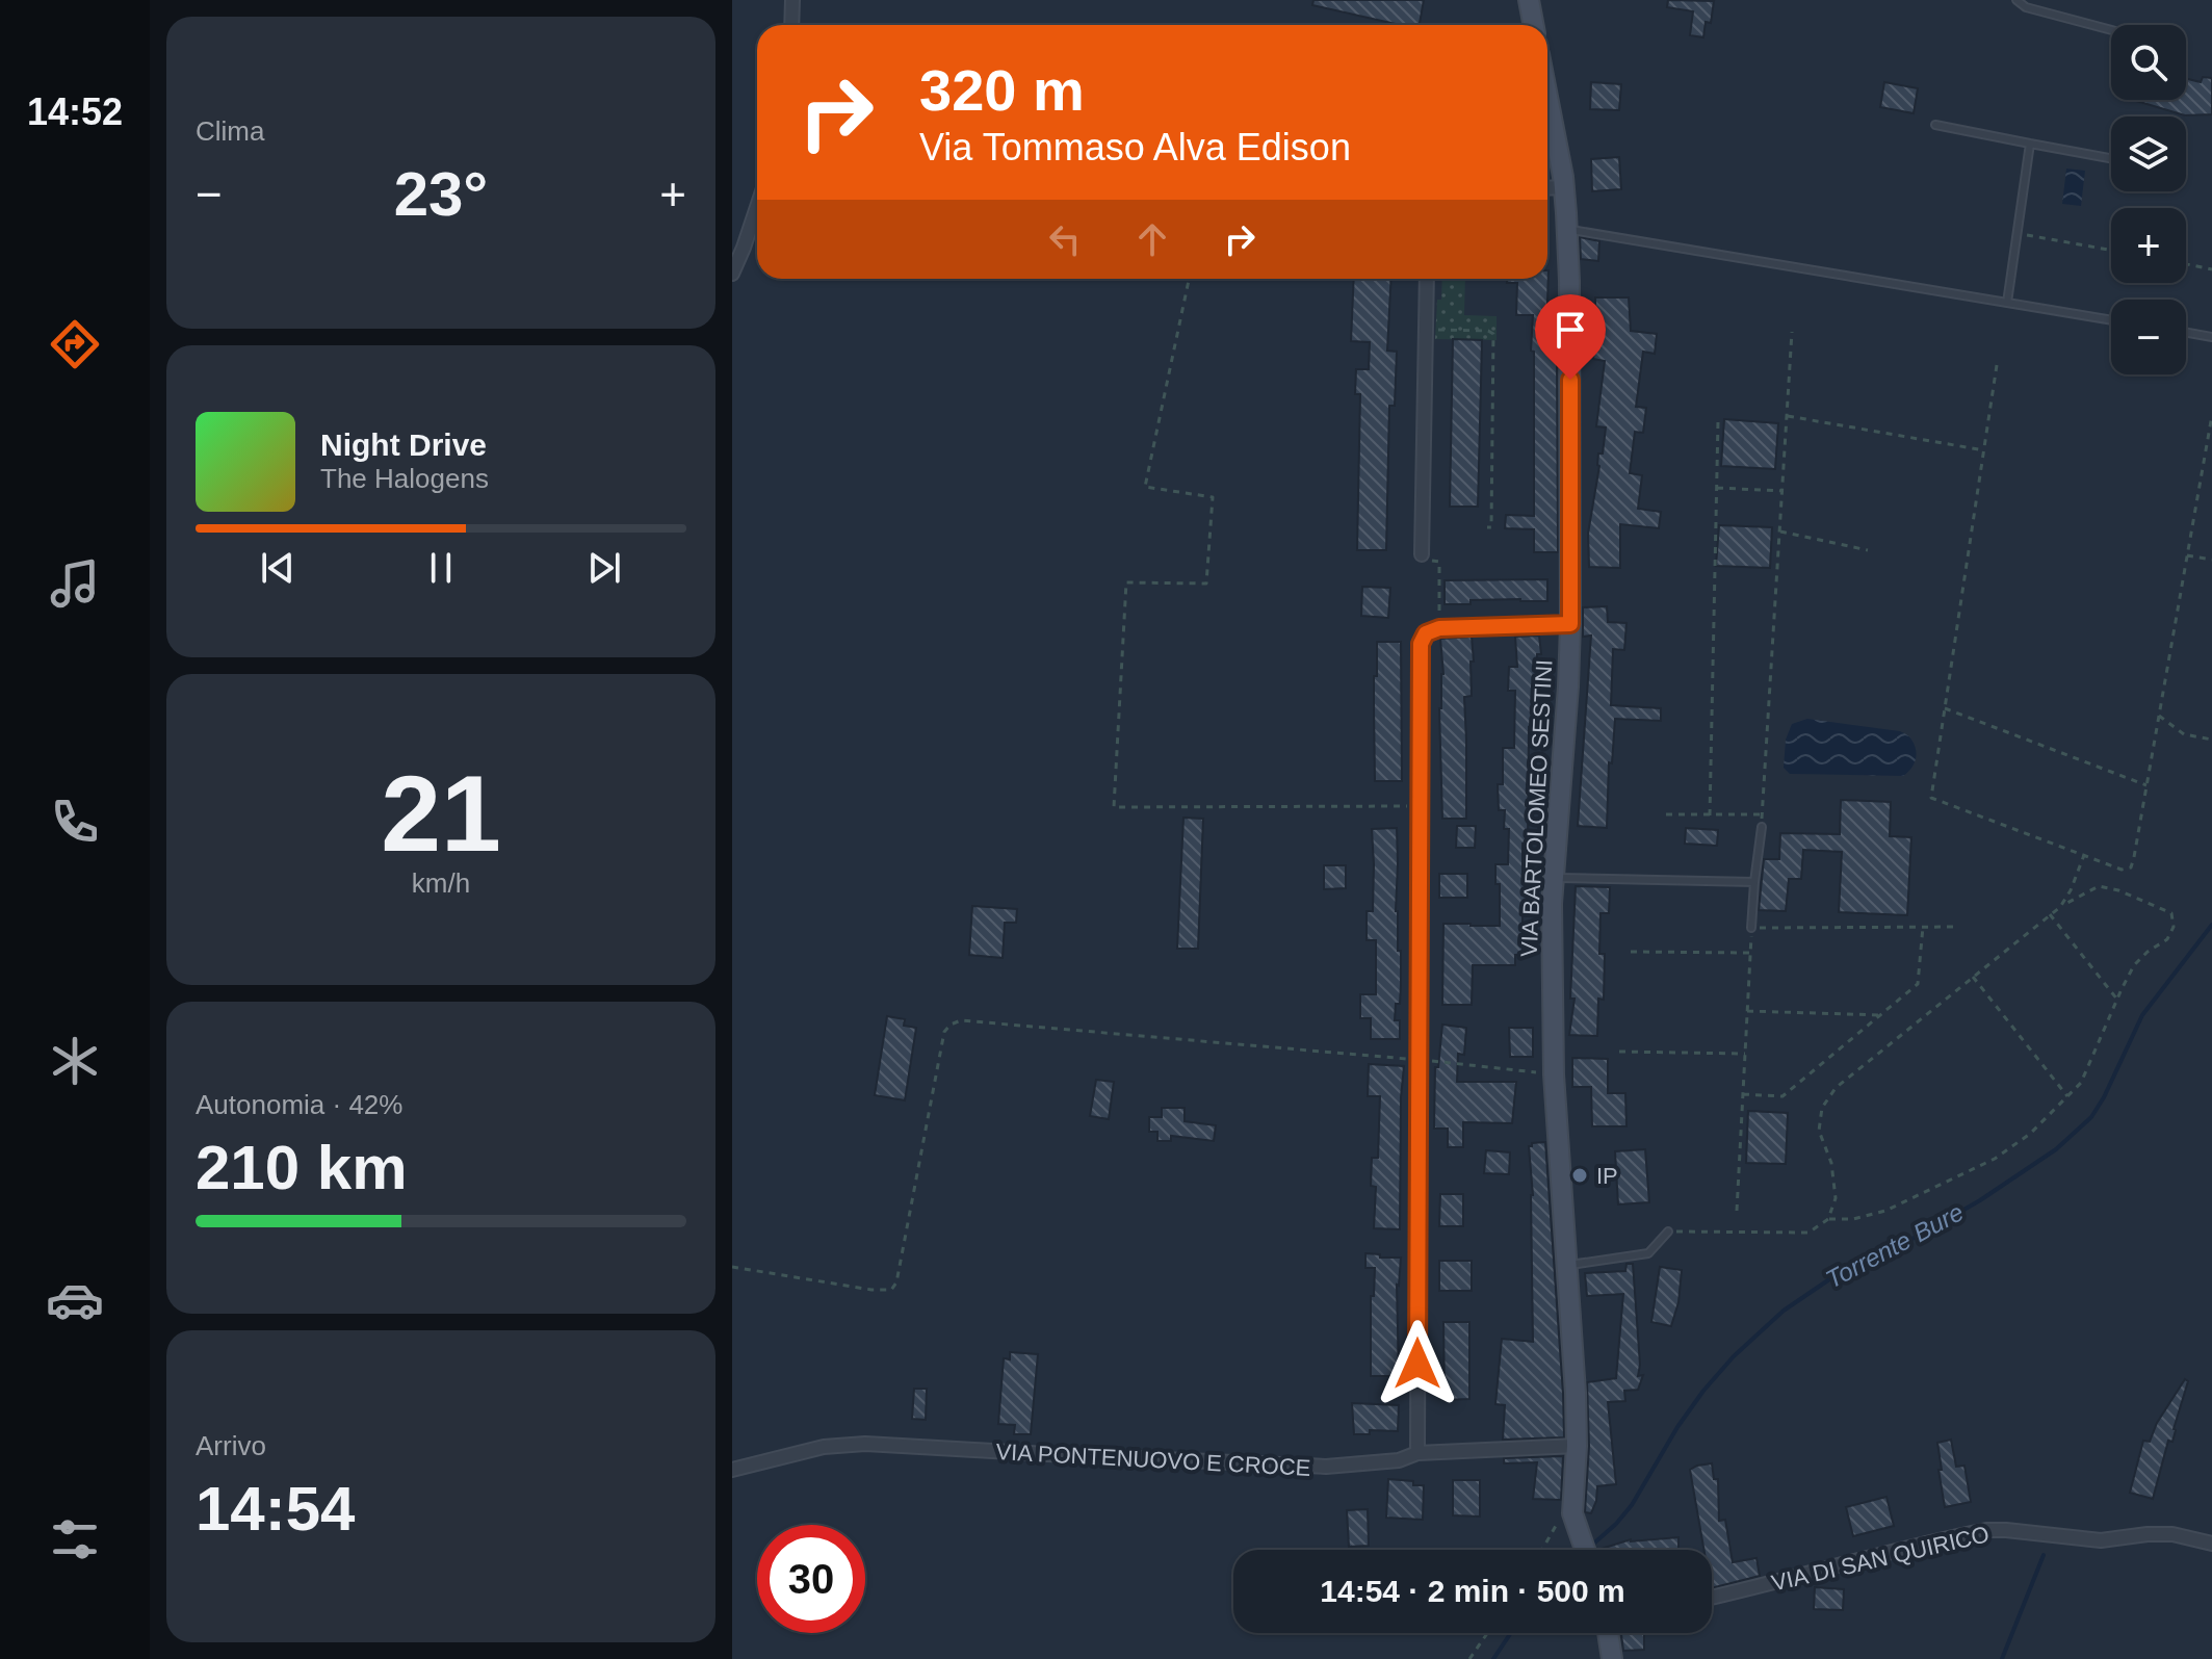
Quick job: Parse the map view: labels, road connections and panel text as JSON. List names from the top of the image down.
{
  "streets": {
    "main road": ["VIA BARTOLOMEO SESTINI"],
    "street": ["VIA PONTENUOVO E CROCE", "VIA DI SAN QUIRICO"]
  },
  "crossings": [
    ["VIA BARTOLOMEO SESTINI", "VIA PONTENUOVO E CROCE"]
  ],
  "water": ["Torrente Bure"],
  "places": ["IP"],
  "page": {
    "tabs": "14:52",
    "tile": [
      "Clima",
      ["21", "km/h"],
      ["Autonomia · 42%", "210 km"],
      ["Arrivo", "14:54"]
    ],
    "map_buttons": ["+", "−"],
    "turn": ["320 m", "Via Tommaso Alva Edison"],
    "heat": ["−", "23°", "+"],
    "song": ["Night Drive", "The Halogens"],
    "limit": "30",
    "trip": "14:54 · 2 min · 500 m"
  }
}
